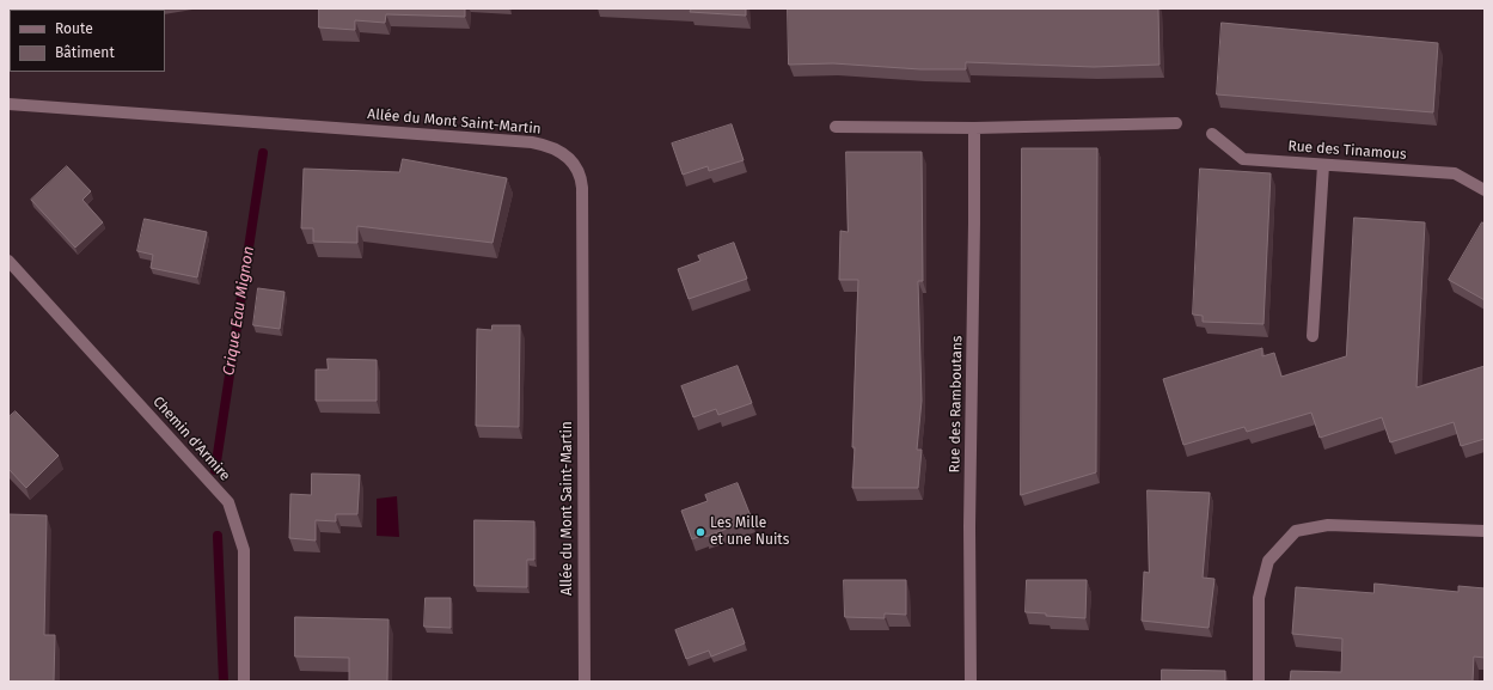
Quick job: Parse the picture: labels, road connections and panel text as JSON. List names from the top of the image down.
{
  "streets": {
    "street": [
      "Allée du Mont Saint-Martin",
      "Rue des Tinamous",
      "Rue des Ramboutans",
      "Chemin d'Armire"
    ]
  },
  "water": ["Crique Eau Mignon"],
  "places": ["Les Mille et une Nuits"],
  "legend": ["Route", "Bâtiment"]
}
